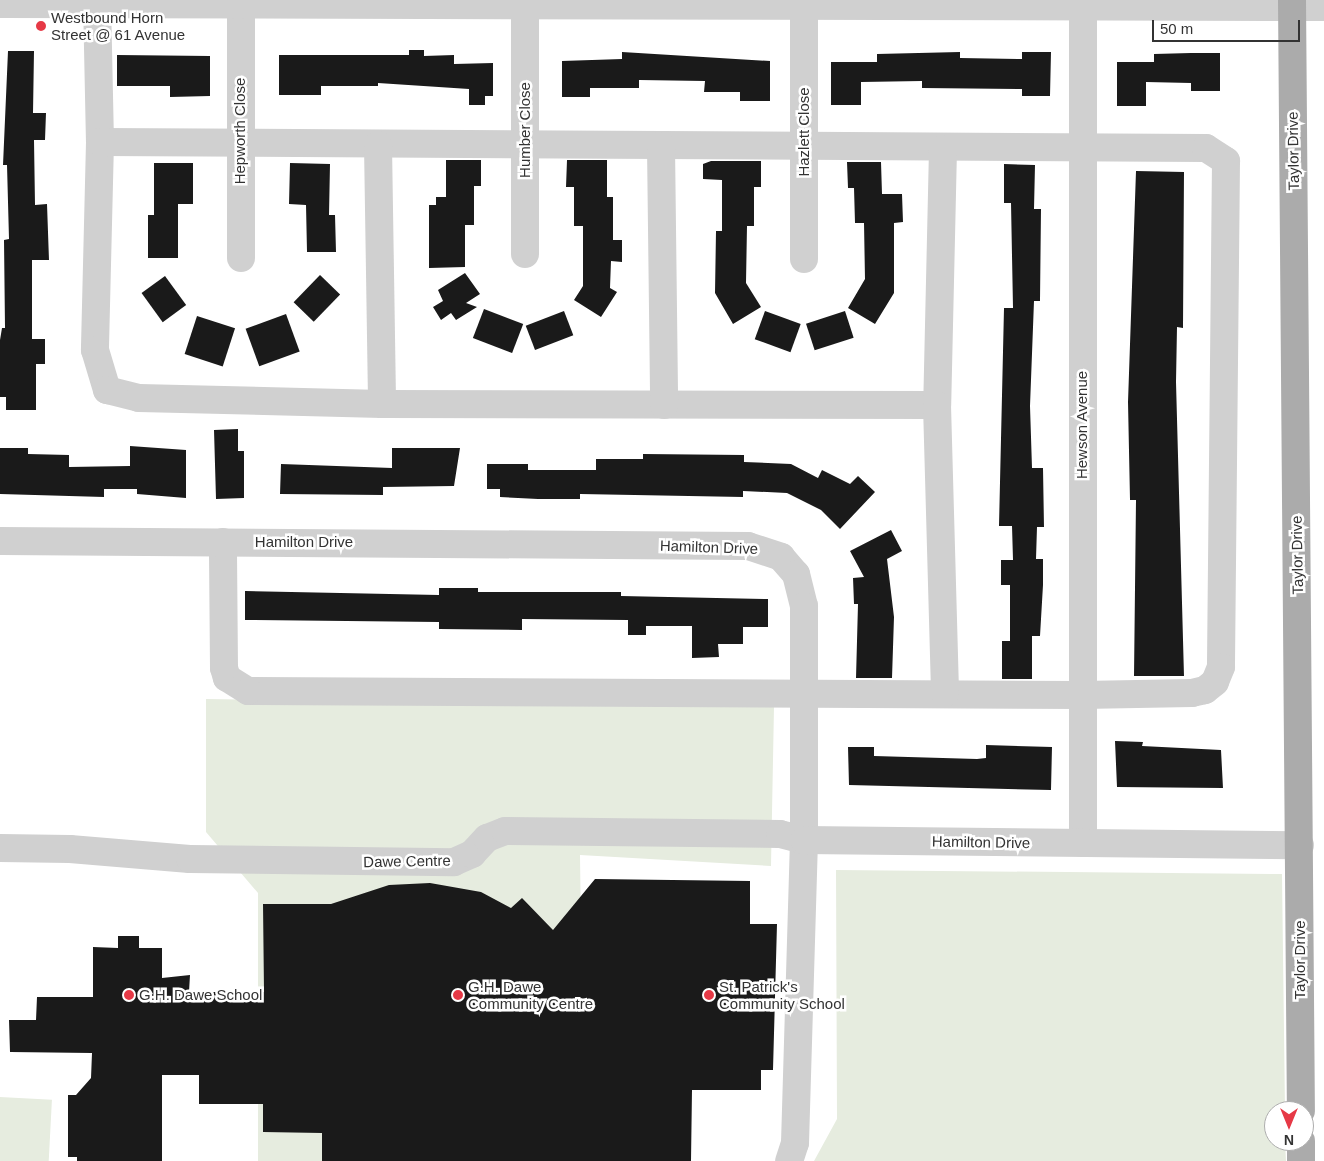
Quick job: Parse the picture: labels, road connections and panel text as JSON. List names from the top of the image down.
{
  "streets": {
    "main road": ["Taylor Drive"],
    "street": [
      "Humber Close",
      "Hepworth Close",
      "Hazlett Close",
      "Hewson Avenue",
      "Hamilton Drive",
      "Dawe Centre"
    ]
  },
  "crossings": [
    ["Taylor Drive", "Hamilton Drive"],
    ["Hewson Avenue", "Hamilton Drive"],
    ["Hamilton Drive", "Dawe Centre"]
  ],
  "places": [
    "Westbound Horn Street @ 61 Avenue",
    "G.H. Dawe School",
    "G.H. Dawe Community Centre",
    "St. Patrick's Community School"
  ],
  "scale_bar": "50 m",
  "north": "bottom"
}
